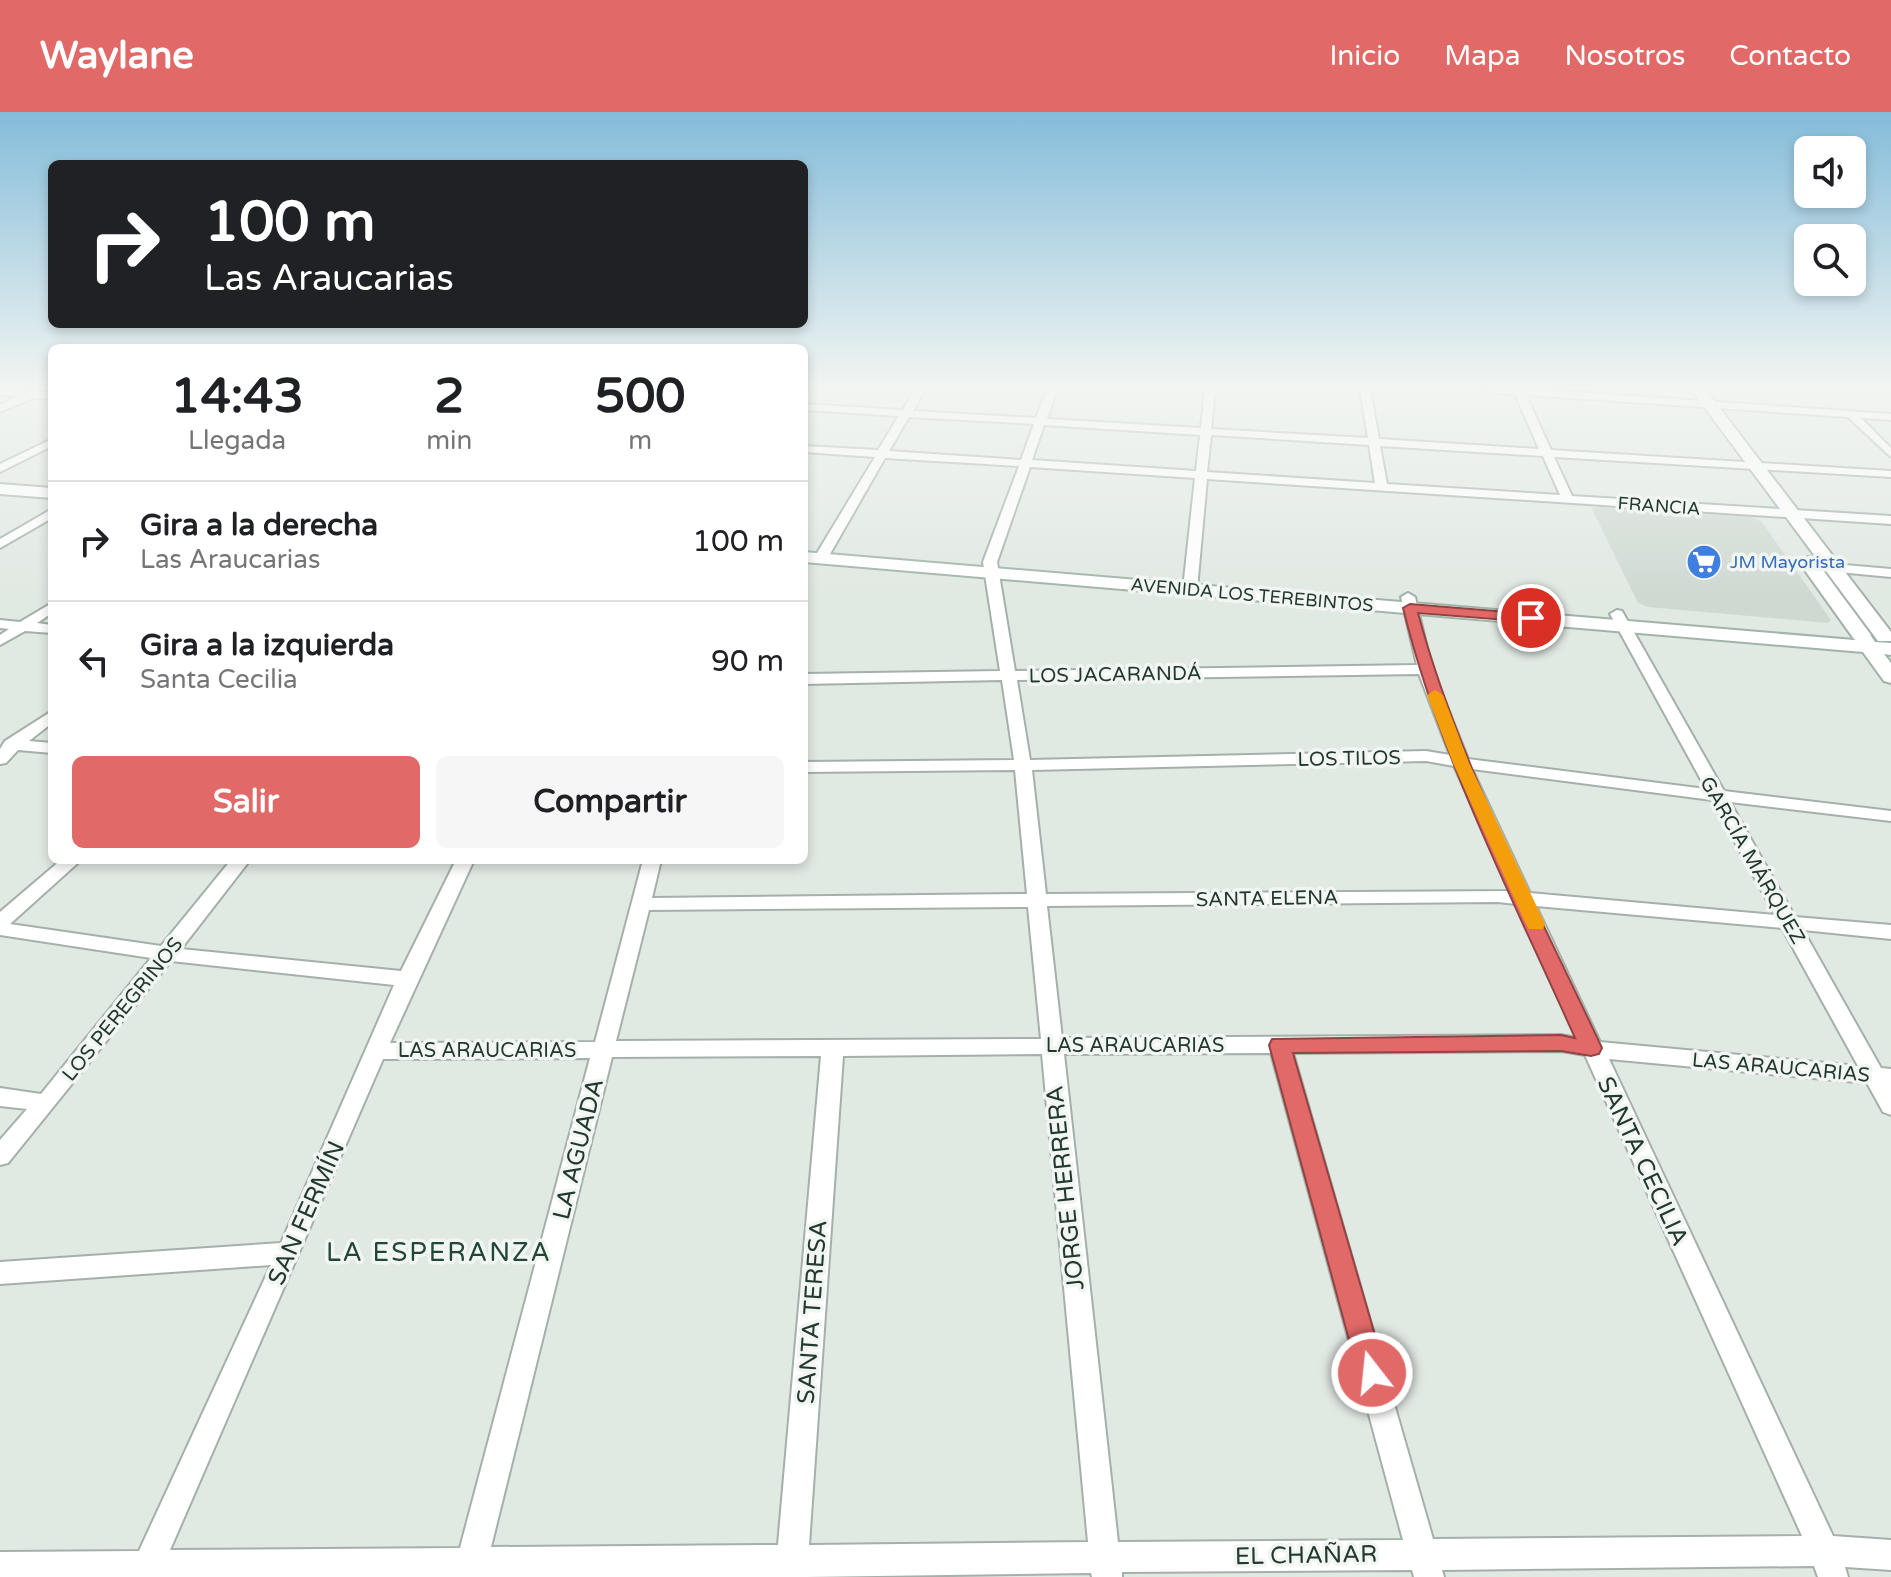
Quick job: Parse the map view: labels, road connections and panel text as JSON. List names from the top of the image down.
{
  "streets": {
    "main road": ["AVENIDA LOS TEREBINTOS"],
    "street": [
      "FRANCIA",
      "LOS JACARANDÁ",
      "LOS TILOS",
      "GARCÍA MÁRQUEZ",
      "SANTA ELENA",
      "LOS PEREGRINOS",
      "LAS ARAUCARIAS",
      "LA AGUADA",
      "SANTA CECILIA",
      "JORGE HERRERA",
      "SAN FERMÍN",
      "SANTA TERESA",
      "EL CHAÑAR"
    ]
  },
  "crossings": [
    ["AVENIDA LOS TEREBINTOS", "GARCÍA MÁRQUEZ"],
    ["AVENIDA LOS TEREBINTOS", "SANTA CECILIA"],
    ["AVENIDA LOS TEREBINTOS", "JORGE HERRERA"],
    ["LOS JACARANDÁ", "SANTA CECILIA"],
    ["LOS JACARANDÁ", "JORGE HERRERA"],
    ["LOS TILOS", "GARCÍA MÁRQUEZ"],
    ["LOS TILOS", "SANTA CECILIA"],
    ["LOS TILOS", "JORGE HERRERA"],
    ["GARCÍA MÁRQUEZ", "SANTA ELENA"],
    ["GARCÍA MÁRQUEZ", "LAS ARAUCARIAS"],
    ["SANTA ELENA", "LA AGUADA"],
    ["SANTA ELENA", "SANTA CECILIA"],
    ["SANTA ELENA", "JORGE HERRERA"],
    ["LAS ARAUCARIAS", "LA AGUADA"],
    ["LAS ARAUCARIAS", "SANTA CECILIA"],
    ["LAS ARAUCARIAS", "JORGE HERRERA"],
    ["LAS ARAUCARIAS", "SAN FERMÍN"],
    ["LAS ARAUCARIAS", "SANTA TERESA"],
    ["LA AGUADA", "EL CHAÑAR"],
    ["SANTA CECILIA", "EL CHAÑAR"],
    ["JORGE HERRERA", "EL CHAÑAR"],
    ["SAN FERMÍN", "EL CHAÑAR"],
    ["SANTA TERESA", "EL CHAÑAR"]
  ],
  "districts": ["LA ESPERANZA"],
  "places": {
    "supermarket": ["JM Mayorista"]
  },
  "page": {
    "header": "Waylane",
    "nav": [
      "Inicio",
      "Mapa",
      "Nosotros",
      "Contacto"
    ],
    "turn": ["100 m", "Las Araucarias"],
    "eta": [
      "14:43",
      "Llegada",
      "2",
      "min",
      "500",
      "m"
    ],
    "list": [
      {
        "name": "Gira a la derecha",
        "note": "Las Araucarias",
        "value": "100 m"
      },
      {
        "name": "Gira a la izquierda",
        "note": "Santa Cecilia",
        "value": "90 m"
      }
    ],
    "buttons": ["Salir", "Compartir"]
  }
}
